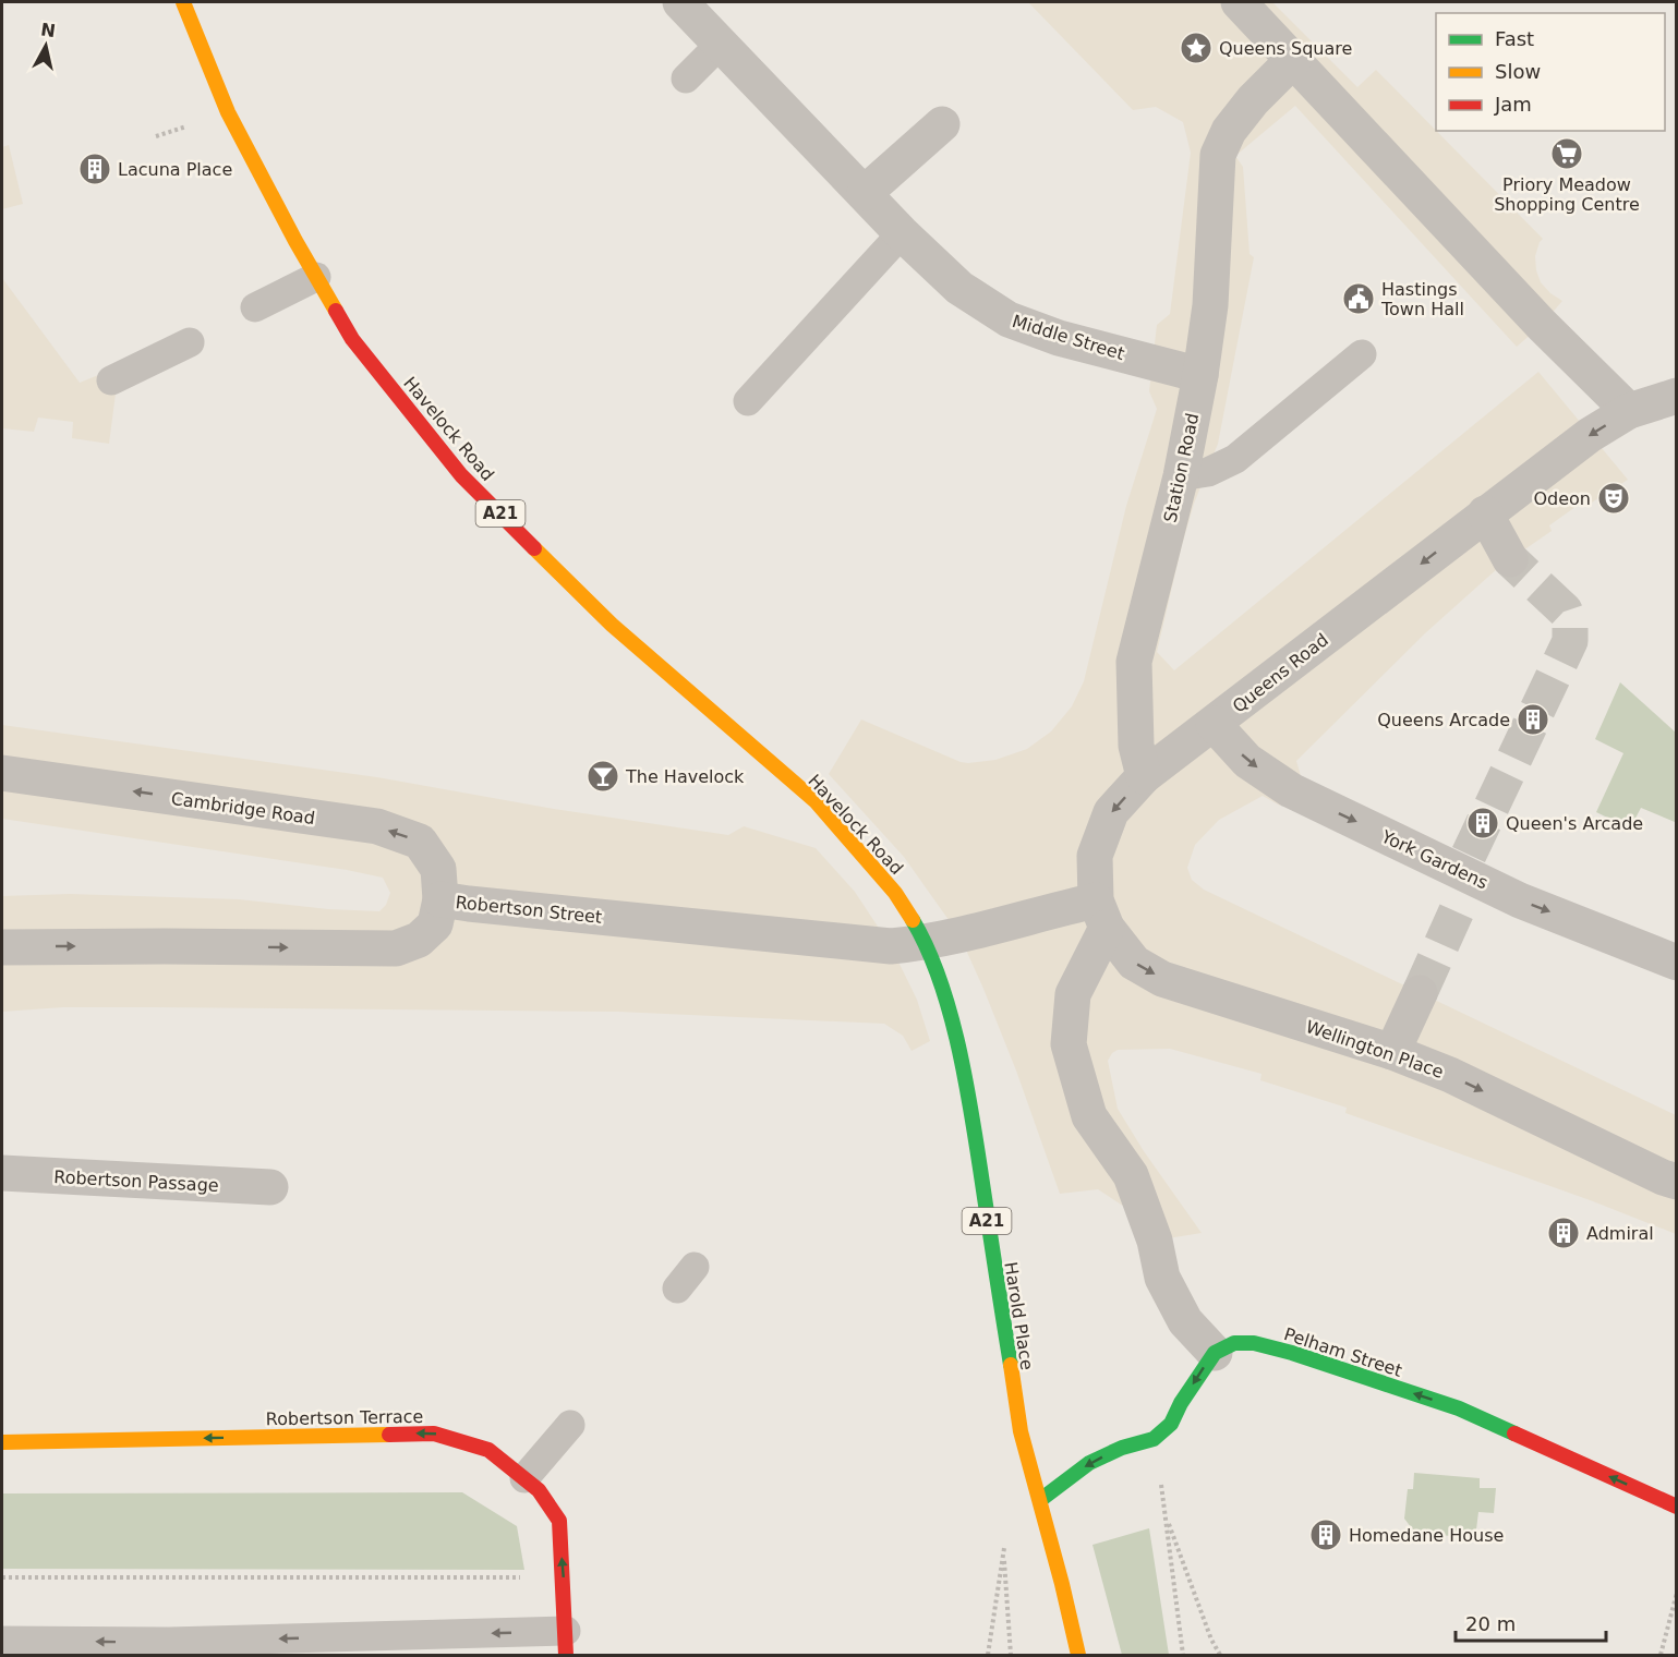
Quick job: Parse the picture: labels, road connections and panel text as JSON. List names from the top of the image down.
{
  "streets": {
    "main road": [
      "Havelock Road",
      "A21",
      "Harold Place",
      "Pelham Street",
      "Robertson Terrace"
    ],
    "street": [
      "Middle Street",
      "Station Road",
      "Queens Road",
      "Cambridge Road",
      "York Gardens",
      "Robertson Street",
      "Wellington Place",
      "Robertson Passage"
    ]
  },
  "crossings": [
    ["Middle Street", "Station Road"],
    ["Havelock Road", "Robertson Street"],
    ["Havelock Road", "Harold Place"],
    ["Station Road", "Queens Road"],
    ["Queens Road", "York Gardens"],
    ["Queens Road", "Wellington Place"],
    ["Cambridge Road", "Robertson Street"],
    ["Robertson Street", "Harold Place"]
  ],
  "one_way": [
    "Queens Road",
    "Cambridge Road",
    "York Gardens",
    "Robertson Street",
    "Wellington Place",
    "Pelham Street",
    "Robertson Terrace"
  ],
  "places": {
    "place": ["Queens Square"],
    "supermarket": ["Priory Meadow Shopping Centre"],
    "building": [
      "Lacuna Place",
      "Queens Arcade",
      "Queen's Arcade",
      "Admiral",
      "Homedane House"
    ],
    "public building": ["Hastings Town Hall"],
    "theatre": ["Odeon"],
    "bar": ["The Havelock"]
  },
  "legend": ["Fast", "Slow", "Jam"],
  "scale_bar": "20 m",
  "north": "top"
}
